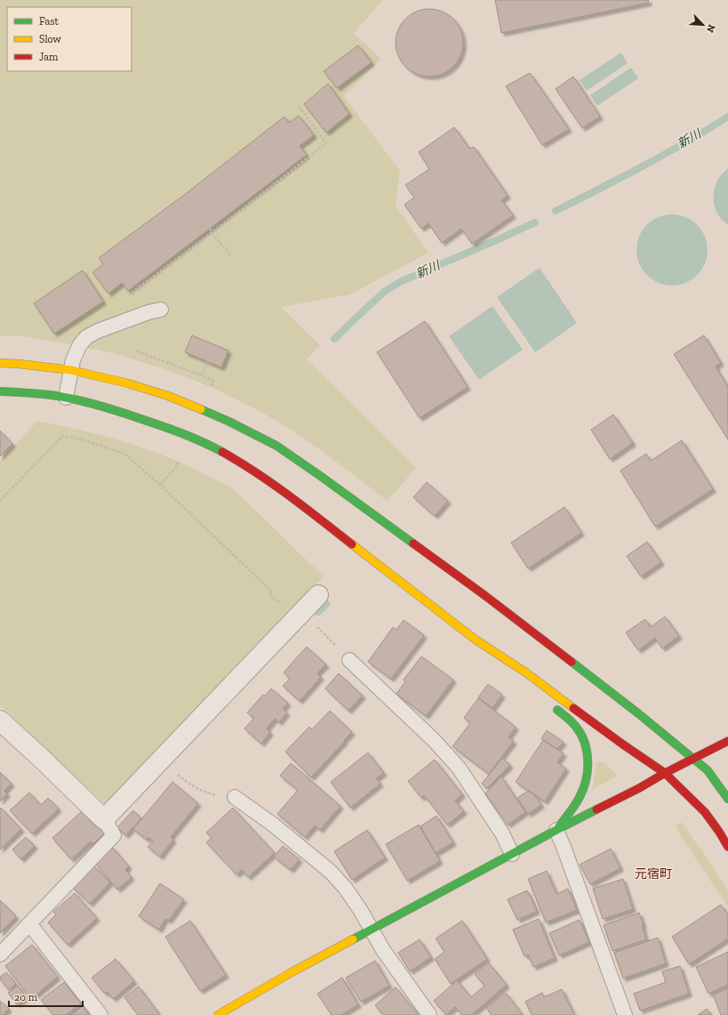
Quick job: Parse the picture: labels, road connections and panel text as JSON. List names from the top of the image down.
{
  "districts": ["元宿町"],
  "water": ["新川"],
  "legend": ["Fast", "Slow", "Jam"],
  "scale_bar": "20 m",
  "north": "bottom right"
}
